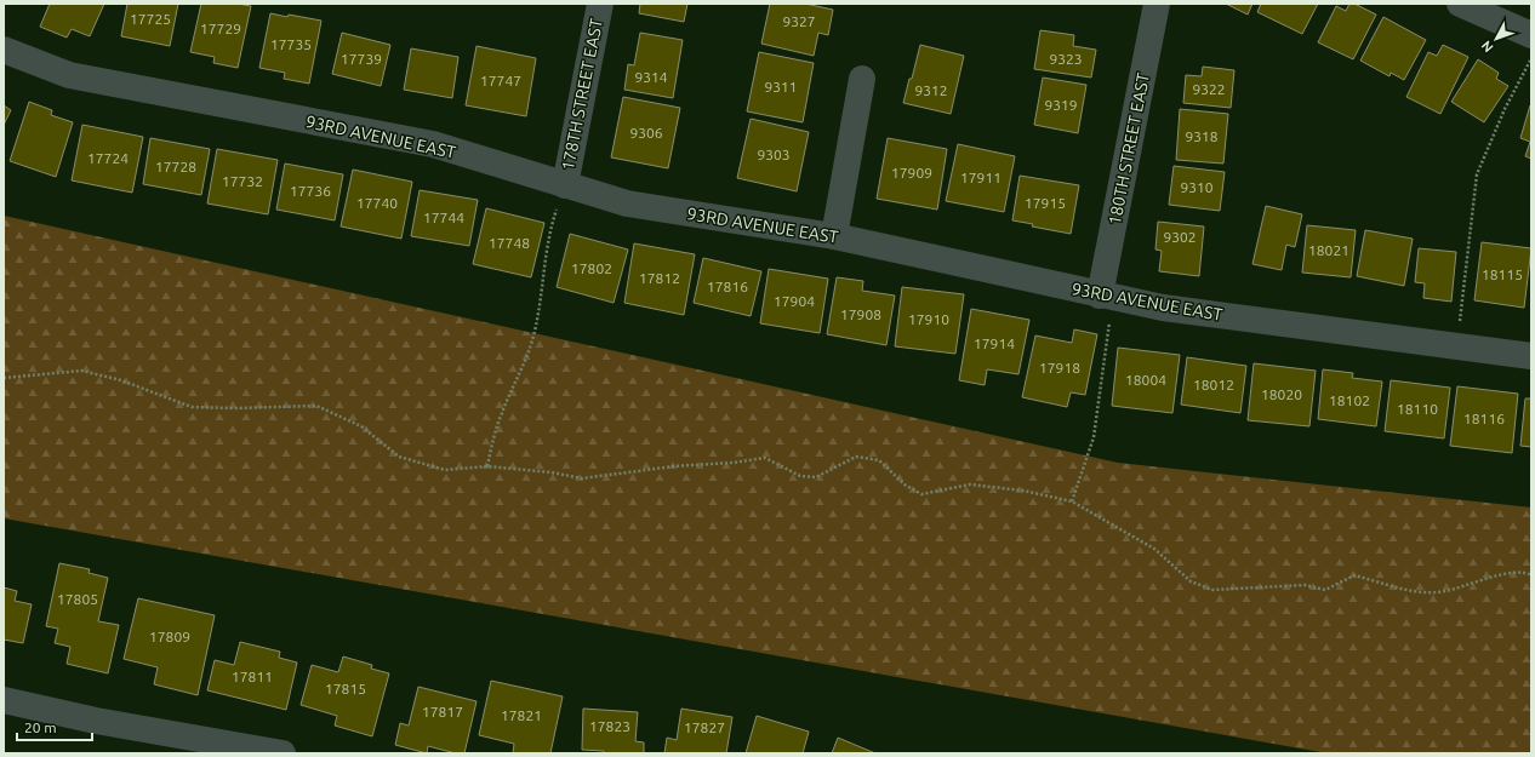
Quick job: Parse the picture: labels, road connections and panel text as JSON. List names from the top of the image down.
{
  "streets": {
    "street": ["178TH STREET EAST", "93RD AVENUE EAST", "180TH STREET EAST"]
  },
  "crossings": [
    ["178TH STREET EAST", "93RD AVENUE EAST"],
    ["93RD AVENUE EAST", "180TH STREET EAST"]
  ],
  "house_numbers": [
    "17725",
    "9327",
    "17729",
    "17735",
    "17739",
    "9323",
    "9314",
    "17747",
    "9311",
    "9322",
    "9312",
    "9319",
    "9306",
    "9318",
    "9303",
    "17724",
    "17728",
    "17909",
    "17911",
    "17732",
    "9310",
    "17736",
    "17740",
    "17915",
    "17744",
    "9302",
    "17748",
    "18021",
    "17802",
    "18115",
    "17812",
    "17816",
    "17904",
    "17908",
    "17910",
    "17914",
    "17918",
    "18004",
    "18012",
    "18020",
    "18102",
    "18110",
    "18116",
    "17805",
    "17809",
    "17811",
    "17815",
    "17817",
    "17821",
    "17823",
    "17827"
  ],
  "scale_bar": "20 m",
  "north": "bottom left"
}
